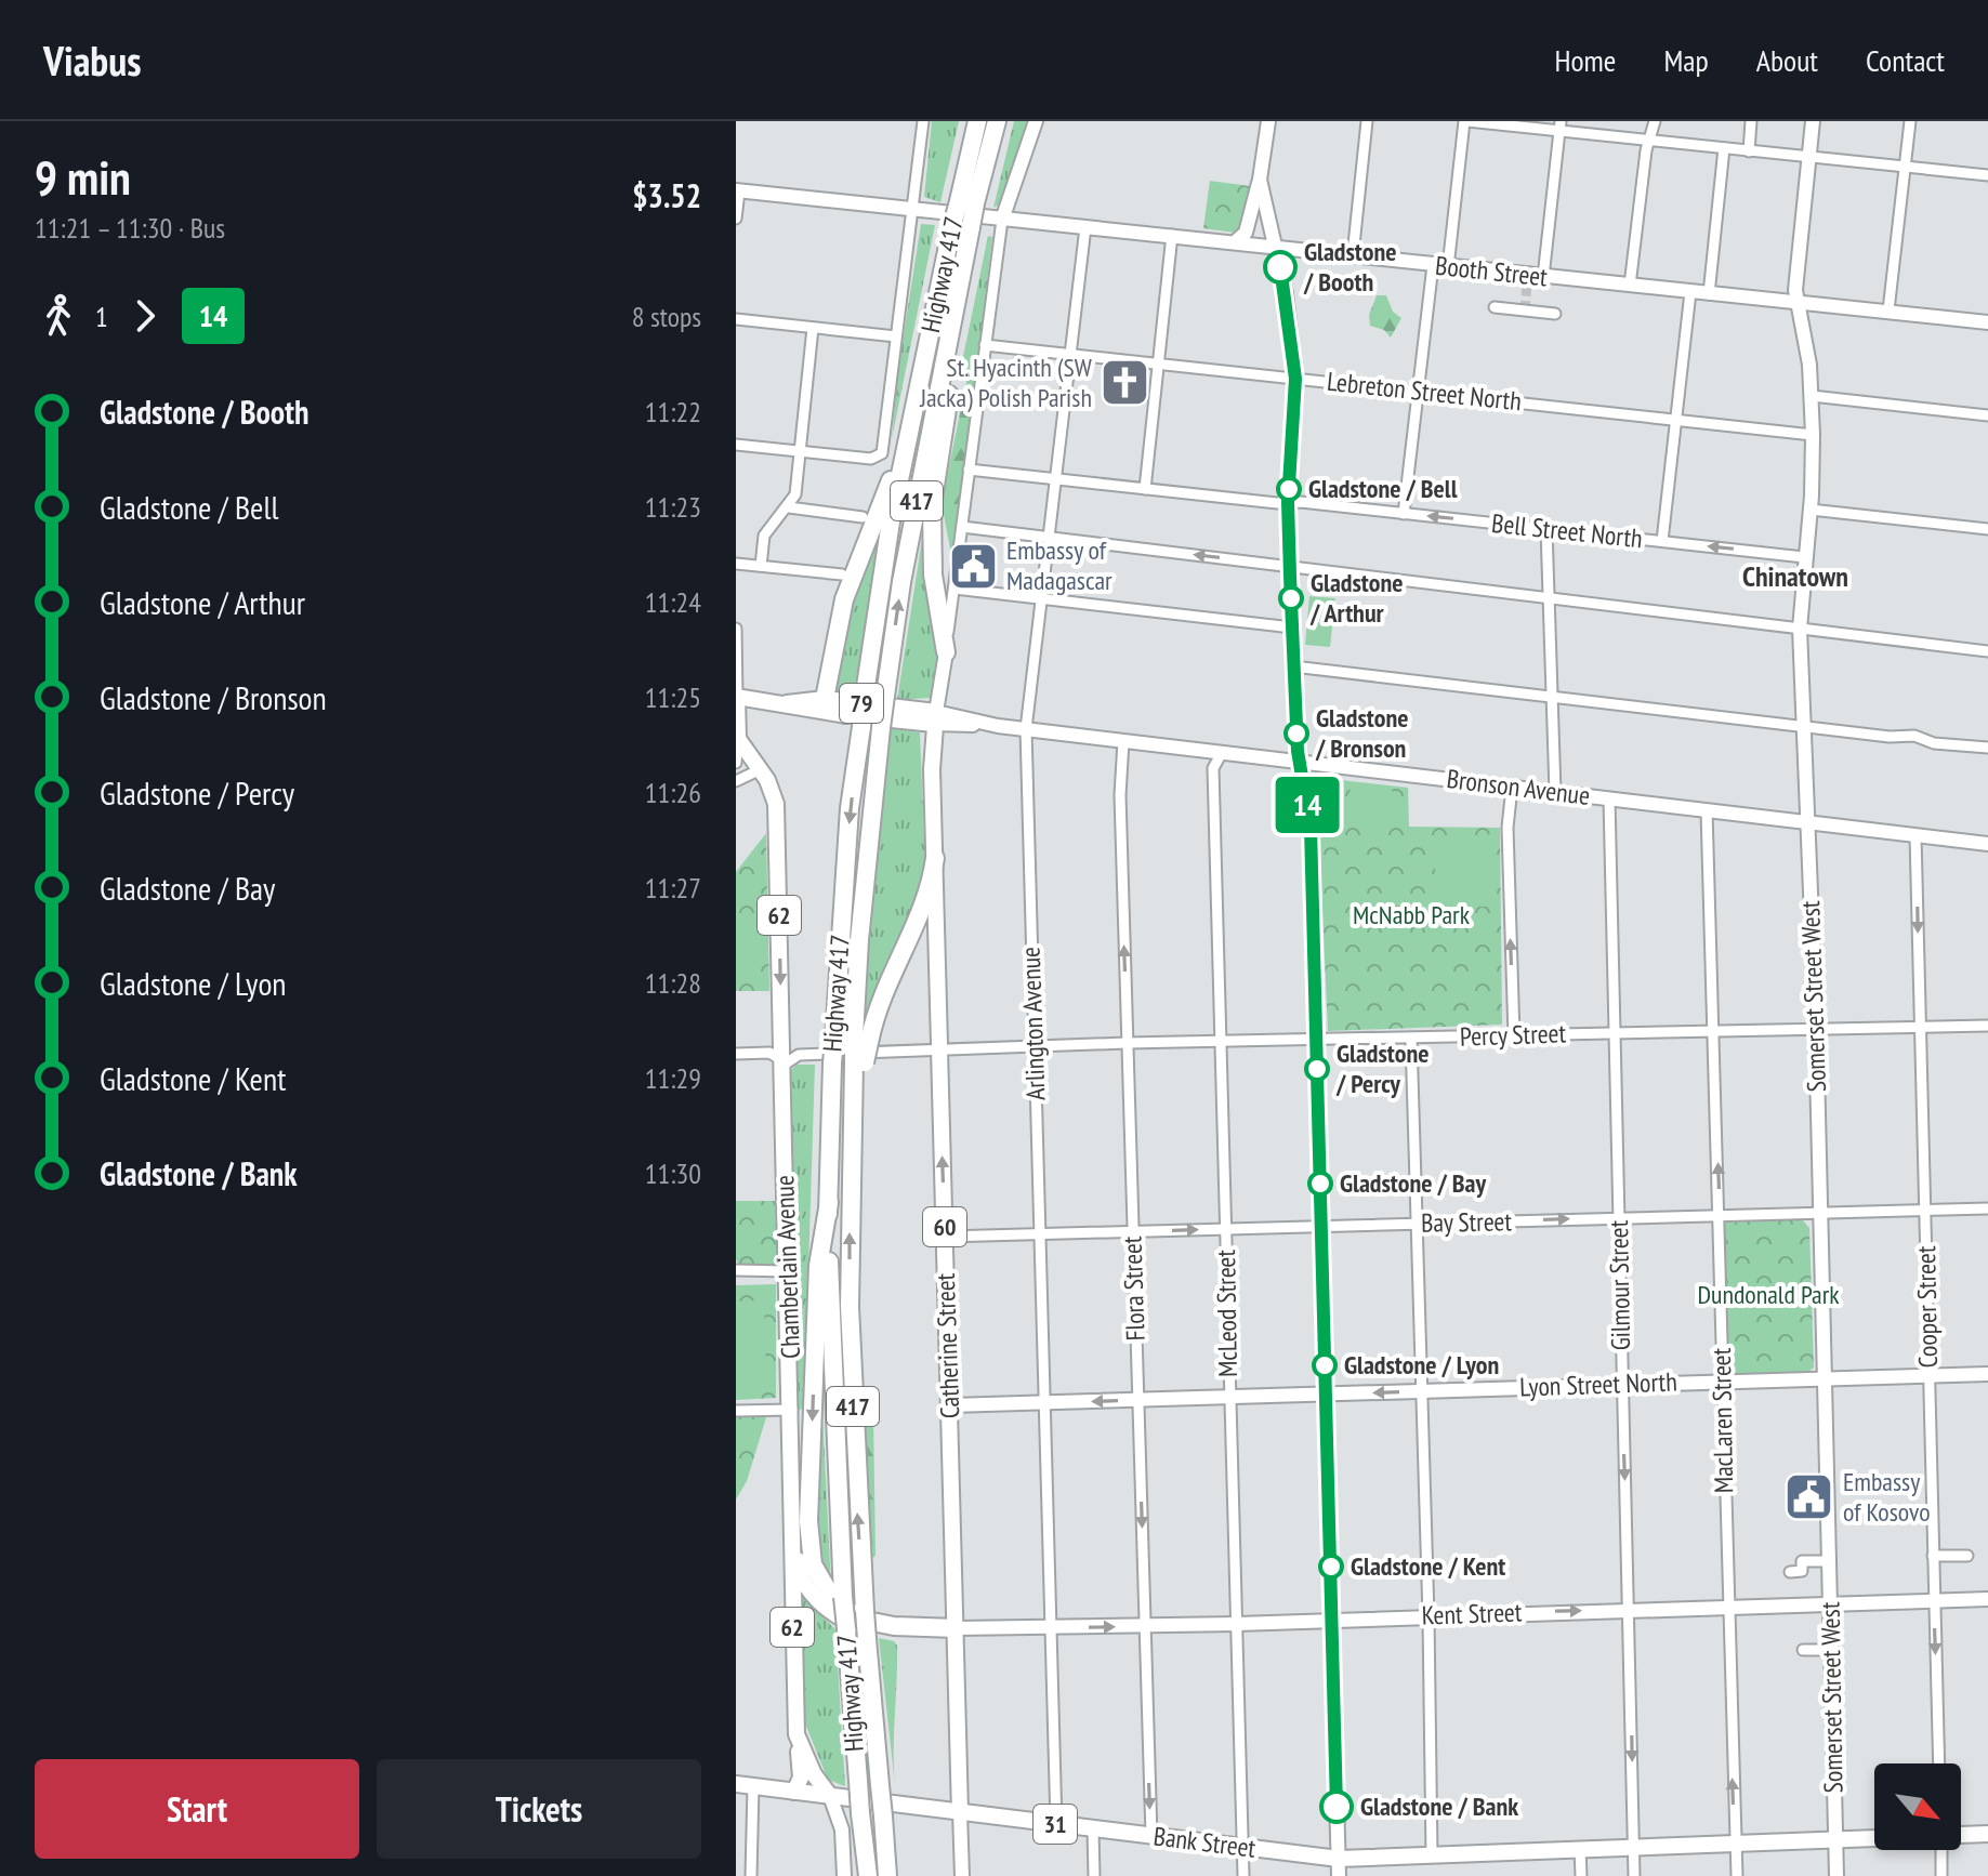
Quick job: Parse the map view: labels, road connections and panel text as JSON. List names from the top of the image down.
{
  "streets": {
    "highway": ["Highway 417", "417"],
    "main road": [
      "Booth Street",
      "79",
      "Bronson Avenue",
      "62",
      "Somerset Street West",
      "60",
      "Chamberlain Avenue",
      "Catherine Street",
      "Lyon Street North",
      "Kent Street",
      "31",
      "Bank Street"
    ],
    "street": [
      "Lebreton Street North",
      "Bell Street North",
      "Arlington Avenue",
      "Percy Street",
      "Bay Street",
      "Gilmour Street",
      "Flora Street",
      "Cooper Street",
      "McLeod Street",
      "MacLaren Street"
    ]
  },
  "crossings": [
    ["Booth Street", "Somerset Street West"],
    ["Booth Street", "Arlington Avenue"],
    ["Highway 417", "417"],
    ["Lebreton Street North", "Somerset Street West"],
    ["Lebreton Street North", "Arlington Avenue"],
    ["Bell Street North", "Somerset Street West"],
    ["Bell Street North", "Arlington Avenue"],
    ["Bronson Avenue", "Somerset Street West"],
    ["Bronson Avenue", "Arlington Avenue"],
    ["Bronson Avenue", "Gilmour Street"],
    ["Bronson Avenue", "Flora Street"],
    ["Bronson Avenue", "Cooper Street"],
    ["Bronson Avenue", "McLeod Street"],
    ["Bronson Avenue", "Catherine Street"],
    ["Bronson Avenue", "MacLaren Street"],
    ["62", "Chamberlain Avenue"],
    ["62", "Bank Street"],
    ["Somerset Street West", "Percy Street"],
    ["Somerset Street West", "Bay Street"],
    ["Somerset Street West", "Lyon Street North"],
    ["Somerset Street West", "Kent Street"],
    ["Somerset Street West", "Bank Street"],
    ["Arlington Avenue", "Percy Street"],
    ["Arlington Avenue", "Bay Street"],
    ["Arlington Avenue", "Lyon Street North"],
    ["Arlington Avenue", "Kent Street"],
    ["Arlington Avenue", "Bank Street"],
    ["Percy Street", "Chamberlain Avenue"],
    ["Percy Street", "Gilmour Street"],
    ["Percy Street", "Flora Street"],
    ["Percy Street", "Cooper Street"],
    ["Percy Street", "McLeod Street"],
    ["Percy Street", "Catherine Street"],
    ["Percy Street", "MacLaren Street"],
    ["Bay Street", "Gilmour Street"],
    ["Bay Street", "Flora Street"],
    ["Bay Street", "Cooper Street"],
    ["Bay Street", "McLeod Street"],
    ["Bay Street", "Catherine Street"],
    ["Bay Street", "MacLaren Street"],
    ["Chamberlain Avenue", "Bank Street"],
    ["Gilmour Street", "Lyon Street North"],
    ["Gilmour Street", "Kent Street"],
    ["Gilmour Street", "Bank Street"],
    ["Flora Street", "Lyon Street North"],
    ["Flora Street", "Kent Street"],
    ["Flora Street", "Bank Street"],
    ["Cooper Street", "Lyon Street North"],
    ["Cooper Street", "Kent Street"],
    ["McLeod Street", "Lyon Street North"],
    ["McLeod Street", "Kent Street"],
    ["McLeod Street", "Bank Street"],
    ["Catherine Street", "Lyon Street North"],
    ["Catherine Street", "Kent Street"],
    ["Catherine Street", "Bank Street"],
    ["Lyon Street North", "MacLaren Street"],
    ["MacLaren Street", "Kent Street"],
    ["MacLaren Street", "Bank Street"]
  ],
  "one_way": ["Gilmour Street", "Cooper Street", "MacLaren Street"],
  "districts": ["Chinatown"],
  "parks": ["McNabb Park", "Dundonald Park"],
  "places": {
    "other": [
      "Gladstone / Booth",
      "Gladstone / Bell",
      "Gladstone / Arthur",
      "Gladstone / Bronson",
      "Gladstone / Percy",
      "Gladstone / Bay",
      "Gladstone / Lyon",
      "Gladstone / Kent",
      "Gladstone / Bank"
    ],
    "church": ["St. Hyacinth (SW Jacka) Polish Parish"],
    "public building": ["Embassy of Madagascar", "Embassy of Kosovo"]
  },
  "lines": ["bus line 14"],
  "north": "bottom right",
  "page": {
    "header": "Viabus",
    "nav": [
      "Home",
      "Map",
      "About",
      "Contact"
    ],
    "heading": ["9 min", "11:21 – 11:30 · Bus", "$3.52"],
    "on_map": "14",
    "legs": ["1", "14", "8 stops"],
    "list": [
      {
        "name": "Gladstone / Booth",
        "value": "11:22"
      },
      {
        "name": "Gladstone / Bell",
        "value": "11:23"
      },
      {
        "name": "Gladstone / Arthur",
        "value": "11:24"
      },
      {
        "name": "Gladstone / Bronson",
        "value": "11:25"
      },
      {
        "name": "Gladstone / Percy",
        "value": "11:26"
      },
      {
        "name": "Gladstone / Bay",
        "value": "11:27"
      },
      {
        "name": "Gladstone / Lyon",
        "value": "11:28"
      },
      {
        "name": "Gladstone / Kent",
        "value": "11:29"
      },
      {
        "name": "Gladstone / Bank",
        "value": "11:30"
      }
    ],
    "buttons": ["Start", "Tickets"]
  }
}
